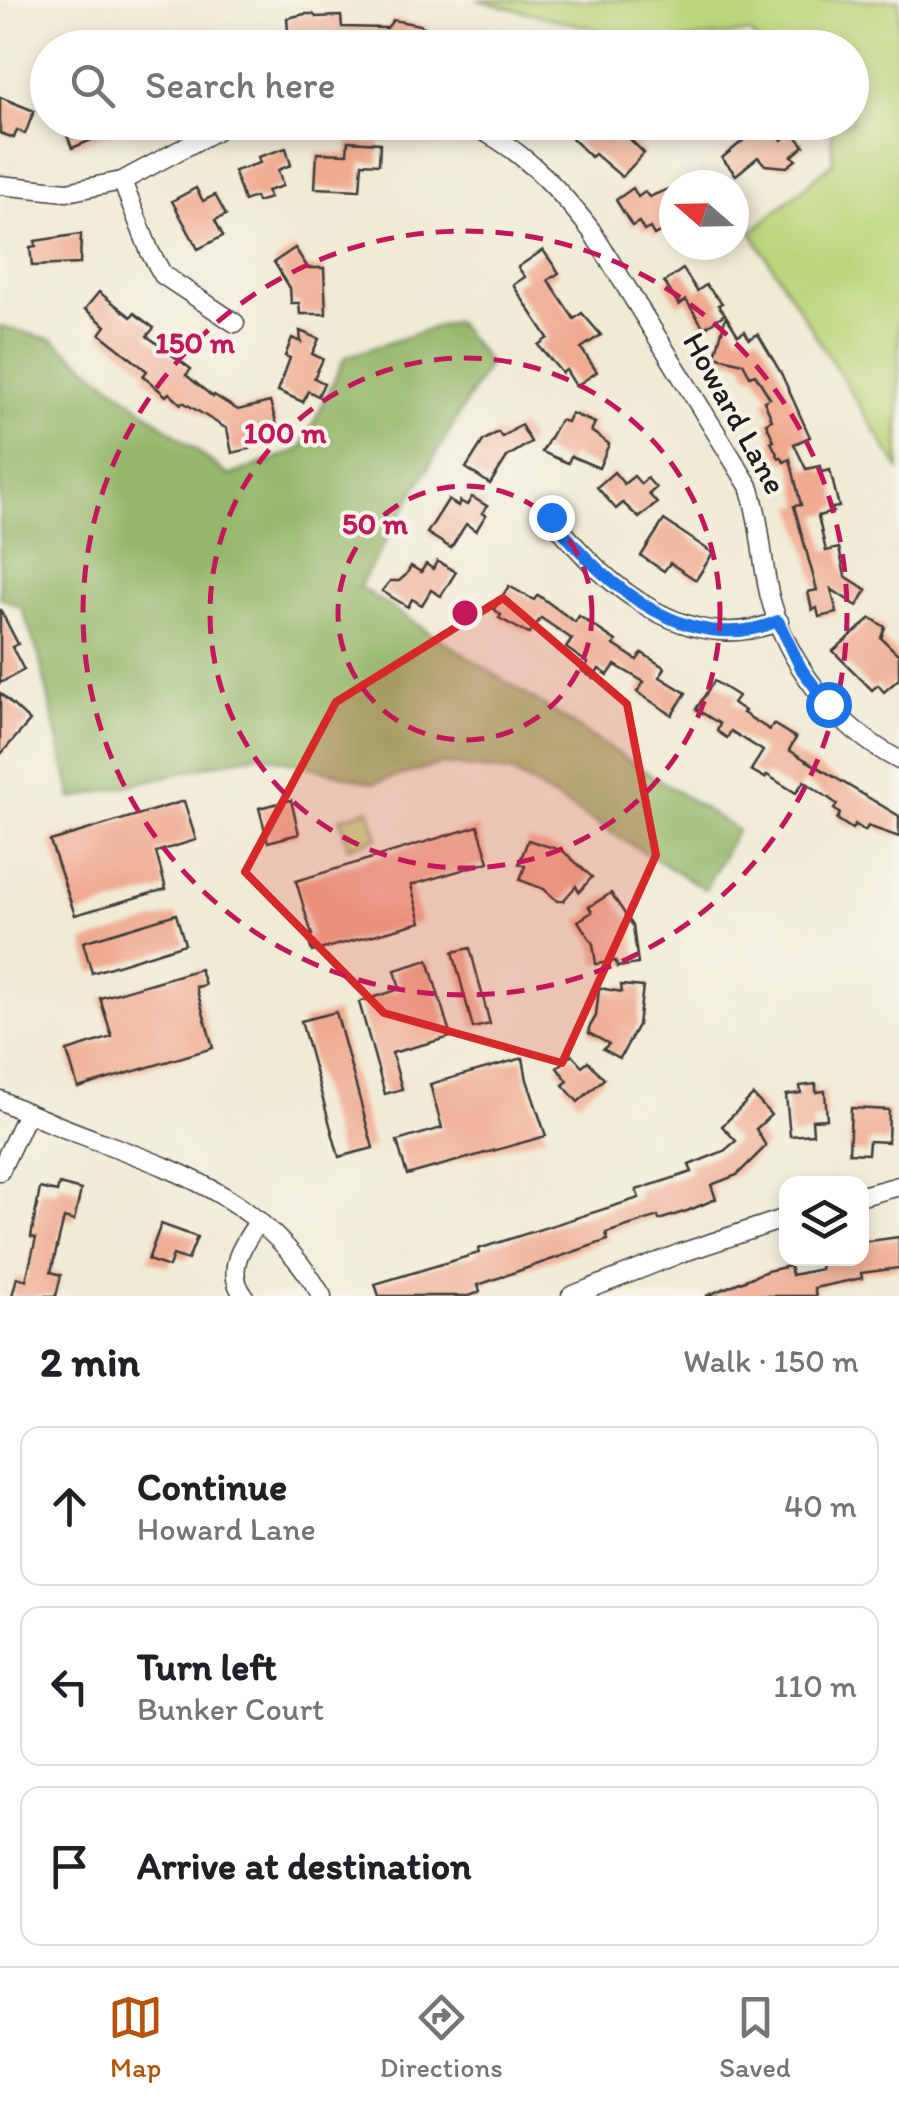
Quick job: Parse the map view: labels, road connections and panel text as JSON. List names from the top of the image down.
{
  "streets": {
    "street": ["Howard Lane"]
  },
  "north": "left",
  "page": {
    "search": "Search here",
    "heading": ["2 min", "Walk · 150 m"],
    "list": [
      ["Continue", "Howard Lane", "40 m"],
      ["Turn left", "Bunker Court", "110 m"],
      "Arrive at destination"
    ],
    "nav": ["Map", "Directions", "Saved"]
  },
  "rings": ["150 m", "100 m", "50 m"]
}
